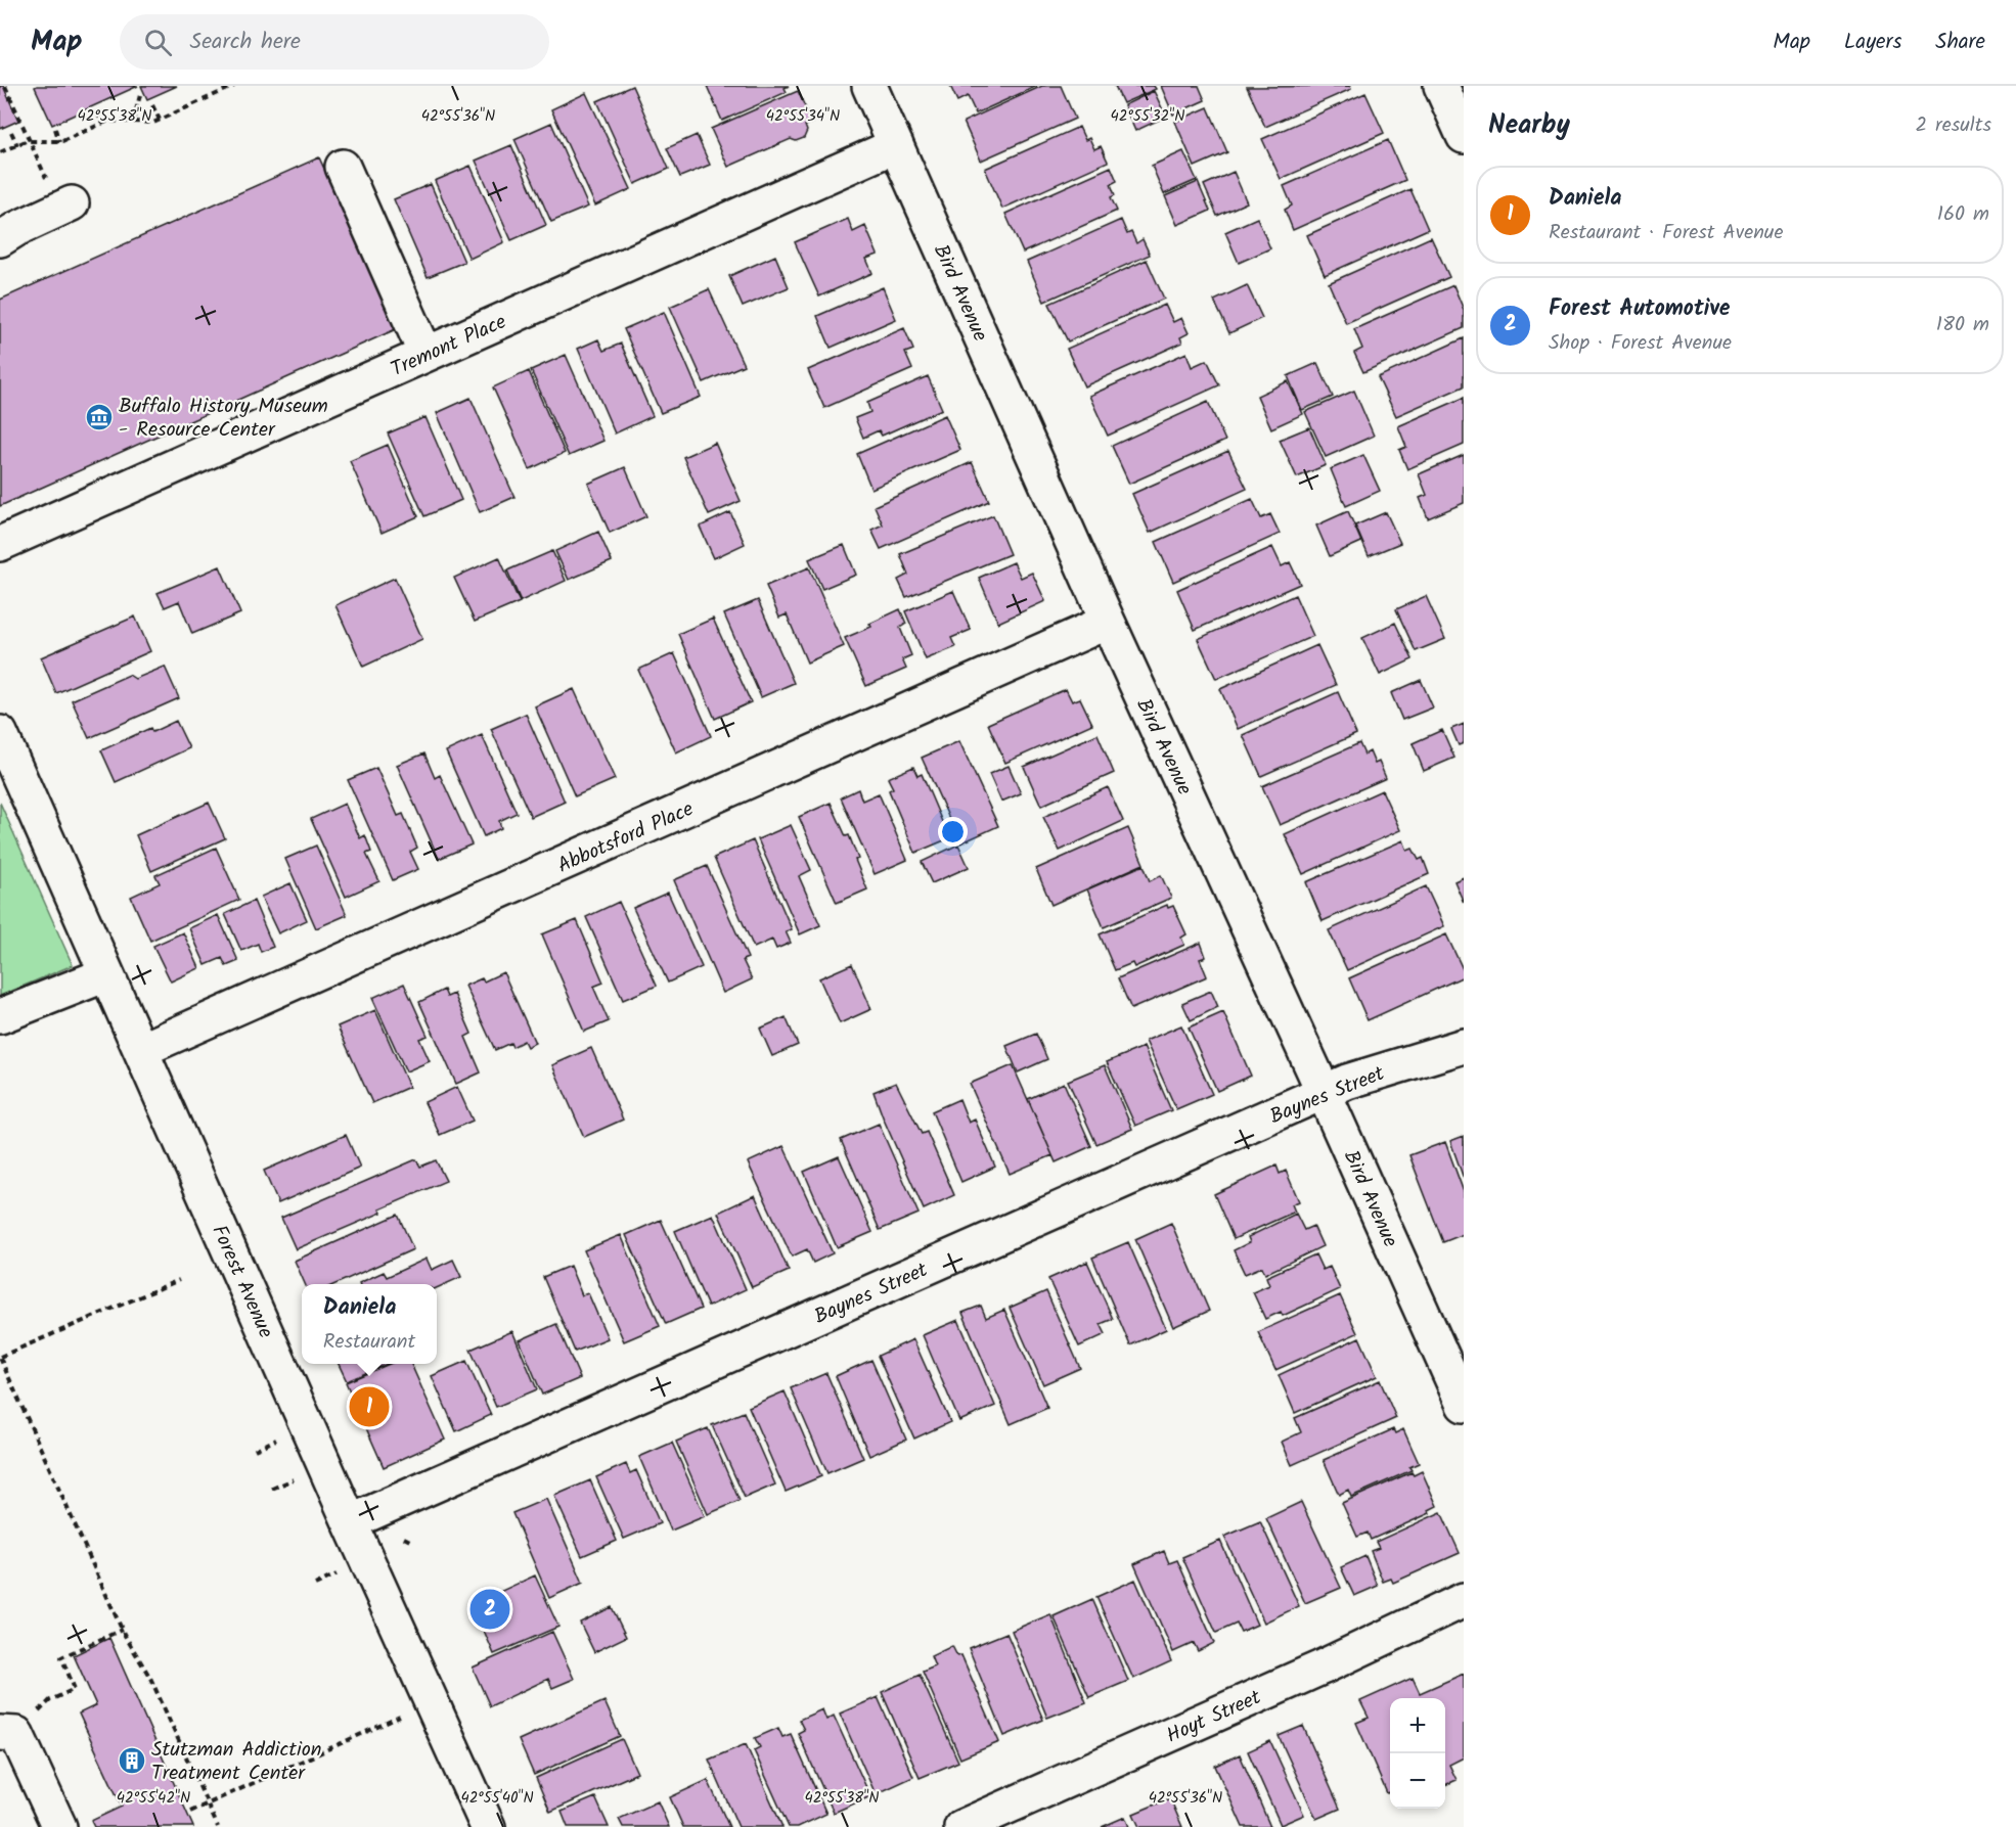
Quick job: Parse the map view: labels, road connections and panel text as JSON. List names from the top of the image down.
{
  "streets": {
    "street": [
      "Bird Avenue",
      "Tremont Place",
      "Abbotsford Place",
      "Baynes Street",
      "Forest Avenue",
      "Hoyt Street"
    ]
  },
  "crossings": [
    ["Bird Avenue", "Tremont Place"],
    ["Bird Avenue", "Abbotsford Place"],
    ["Bird Avenue", "Baynes Street"],
    ["Abbotsford Place", "Forest Avenue"],
    ["Baynes Street", "Forest Avenue"]
  ],
  "places": {
    "museum": ["Buffalo History Museum - Resource Center"],
    "building": ["Stutzman Addiction Treatment Center"]
  },
  "page": {
    "header": "Map",
    "search": "Search here",
    "nav": ["Map", "Layers", "Share"],
    "heading": ["Nearby", "2 results"],
    "list": [
      {
        "mark": "1",
        "name": "Daniela",
        "note": "Restaurant · Forest Avenue",
        "value": "160 m"
      },
      {
        "mark": "2",
        "name": "Forest Automotive",
        "note": "Shop · Forest Avenue",
        "value": "180 m"
      }
    ],
    "popup": ["Daniela", "Restaurant"],
    "pins": ["1", "2"],
    "map_buttons": ["+", "−"]
  },
  "coordinates": [
    "42°55'38\"N",
    "42°55'36\"N",
    "42°55'34\"N",
    "42°55'32\"N",
    "42°55'42\"N",
    "42°55'40\"N"
  ]
}
